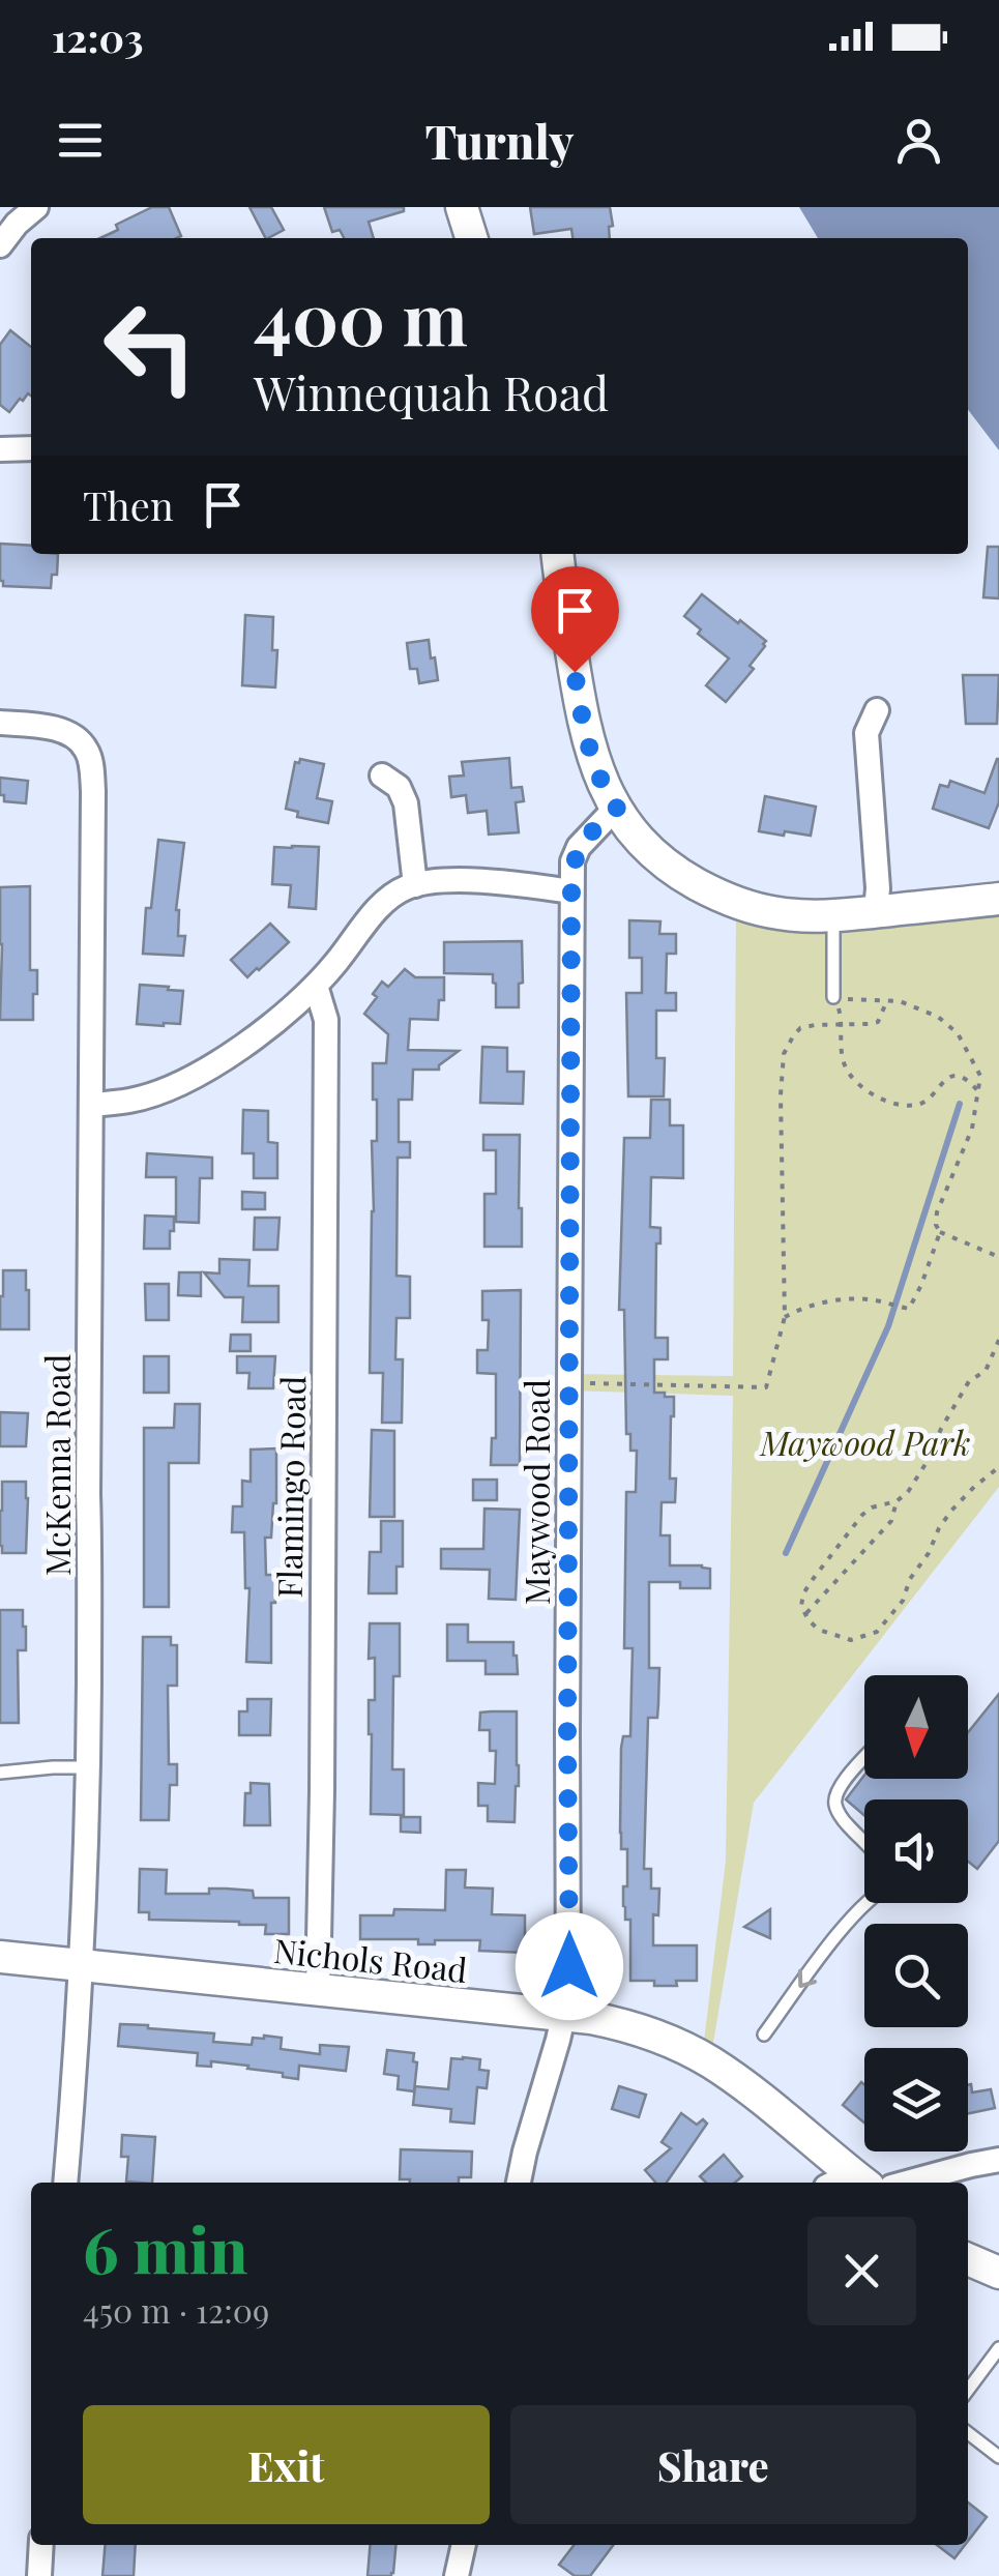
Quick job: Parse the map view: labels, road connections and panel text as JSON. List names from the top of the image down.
{
  "streets": {
    "street": [
      "McKenna Road",
      "Flamingo Road",
      "Maywood Road",
      "Nichols Road"
    ]
  },
  "crossings": [
    ["McKenna Road", "Nichols Road"],
    ["Flamingo Road", "Nichols Road"],
    ["Maywood Road", "Nichols Road"]
  ],
  "parks": ["Maywood Park"],
  "north": "bottom",
  "page": {
    "status": "12:03",
    "header": "Turnly",
    "turn": ["400 m", "Winnequah Road"],
    "then": "Then",
    "heading": ["6 min", "450 m · 12:09"],
    "buttons": ["Exit", "Share"]
  }
}
